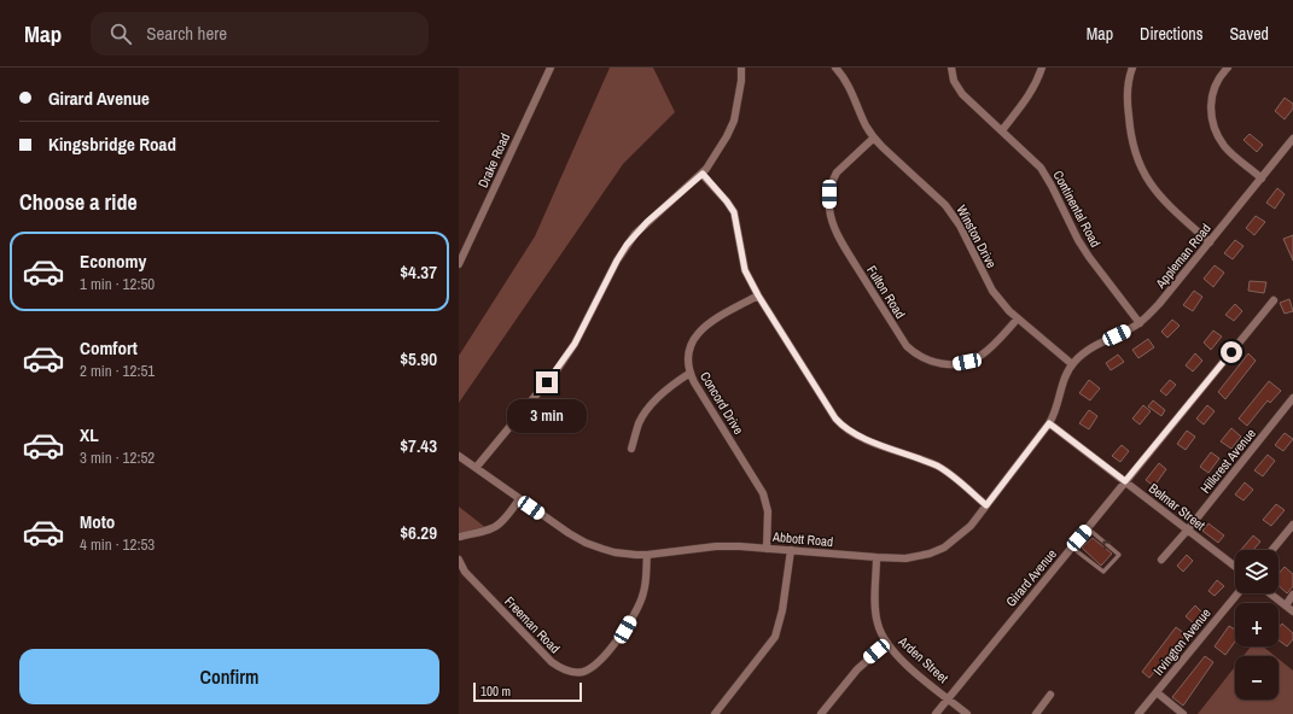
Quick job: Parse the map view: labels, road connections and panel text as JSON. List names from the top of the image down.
{
  "streets": {
    "street": [
      "Drake Road",
      "Continental Road",
      "Winston Drive",
      "Appleman Road",
      "Fulton Road",
      "Concord Drive",
      "Hillcrest Avenue",
      "Belmar Street",
      "Abbott Road",
      "Girard Avenue",
      "Freeman Road",
      "Irvington Avenue",
      "Arden Street"
    ]
  },
  "crossings": [
    ["Continental Road", "Appleman Road"],
    ["Winston Drive", "Appleman Road"],
    ["Winston Drive", "Fulton Road"],
    ["Winston Drive", "Abbott Road"],
    ["Appleman Road", "Abbott Road"],
    ["Concord Drive", "Abbott Road"],
    ["Hillcrest Avenue", "Belmar Street"],
    ["Belmar Street", "Abbott Road"],
    ["Belmar Street", "Girard Avenue"],
    ["Abbott Road", "Freeman Road"],
    ["Abbott Road", "Arden Street"],
    ["Girard Avenue", "Arden Street"]
  ],
  "scale_bar": "100 m",
  "page": {
    "header": "Map",
    "search": "Search here",
    "nav": ["Map", "Directions", "Saved"],
    "banner": ["Girard Avenue", "Kingsbridge Road"],
    "heading": "Choose a ride",
    "list": [
      {
        "name": "Economy",
        "note": "1 min · 12:50",
        "value": "$4.37"
      },
      {
        "name": "Comfort",
        "note": "2 min · 12:51",
        "value": "$5.90"
      },
      {
        "name": "XL",
        "note": "3 min · 12:52",
        "value": "$7.43"
      },
      {
        "name": "Moto",
        "note": "4 min · 12:53",
        "value": "$6.29"
      }
    ],
    "bubble": "3 min",
    "map_buttons": ["+", "−"],
    "buttons": "Confirm",
    "scale": "100 m"
  }
}
